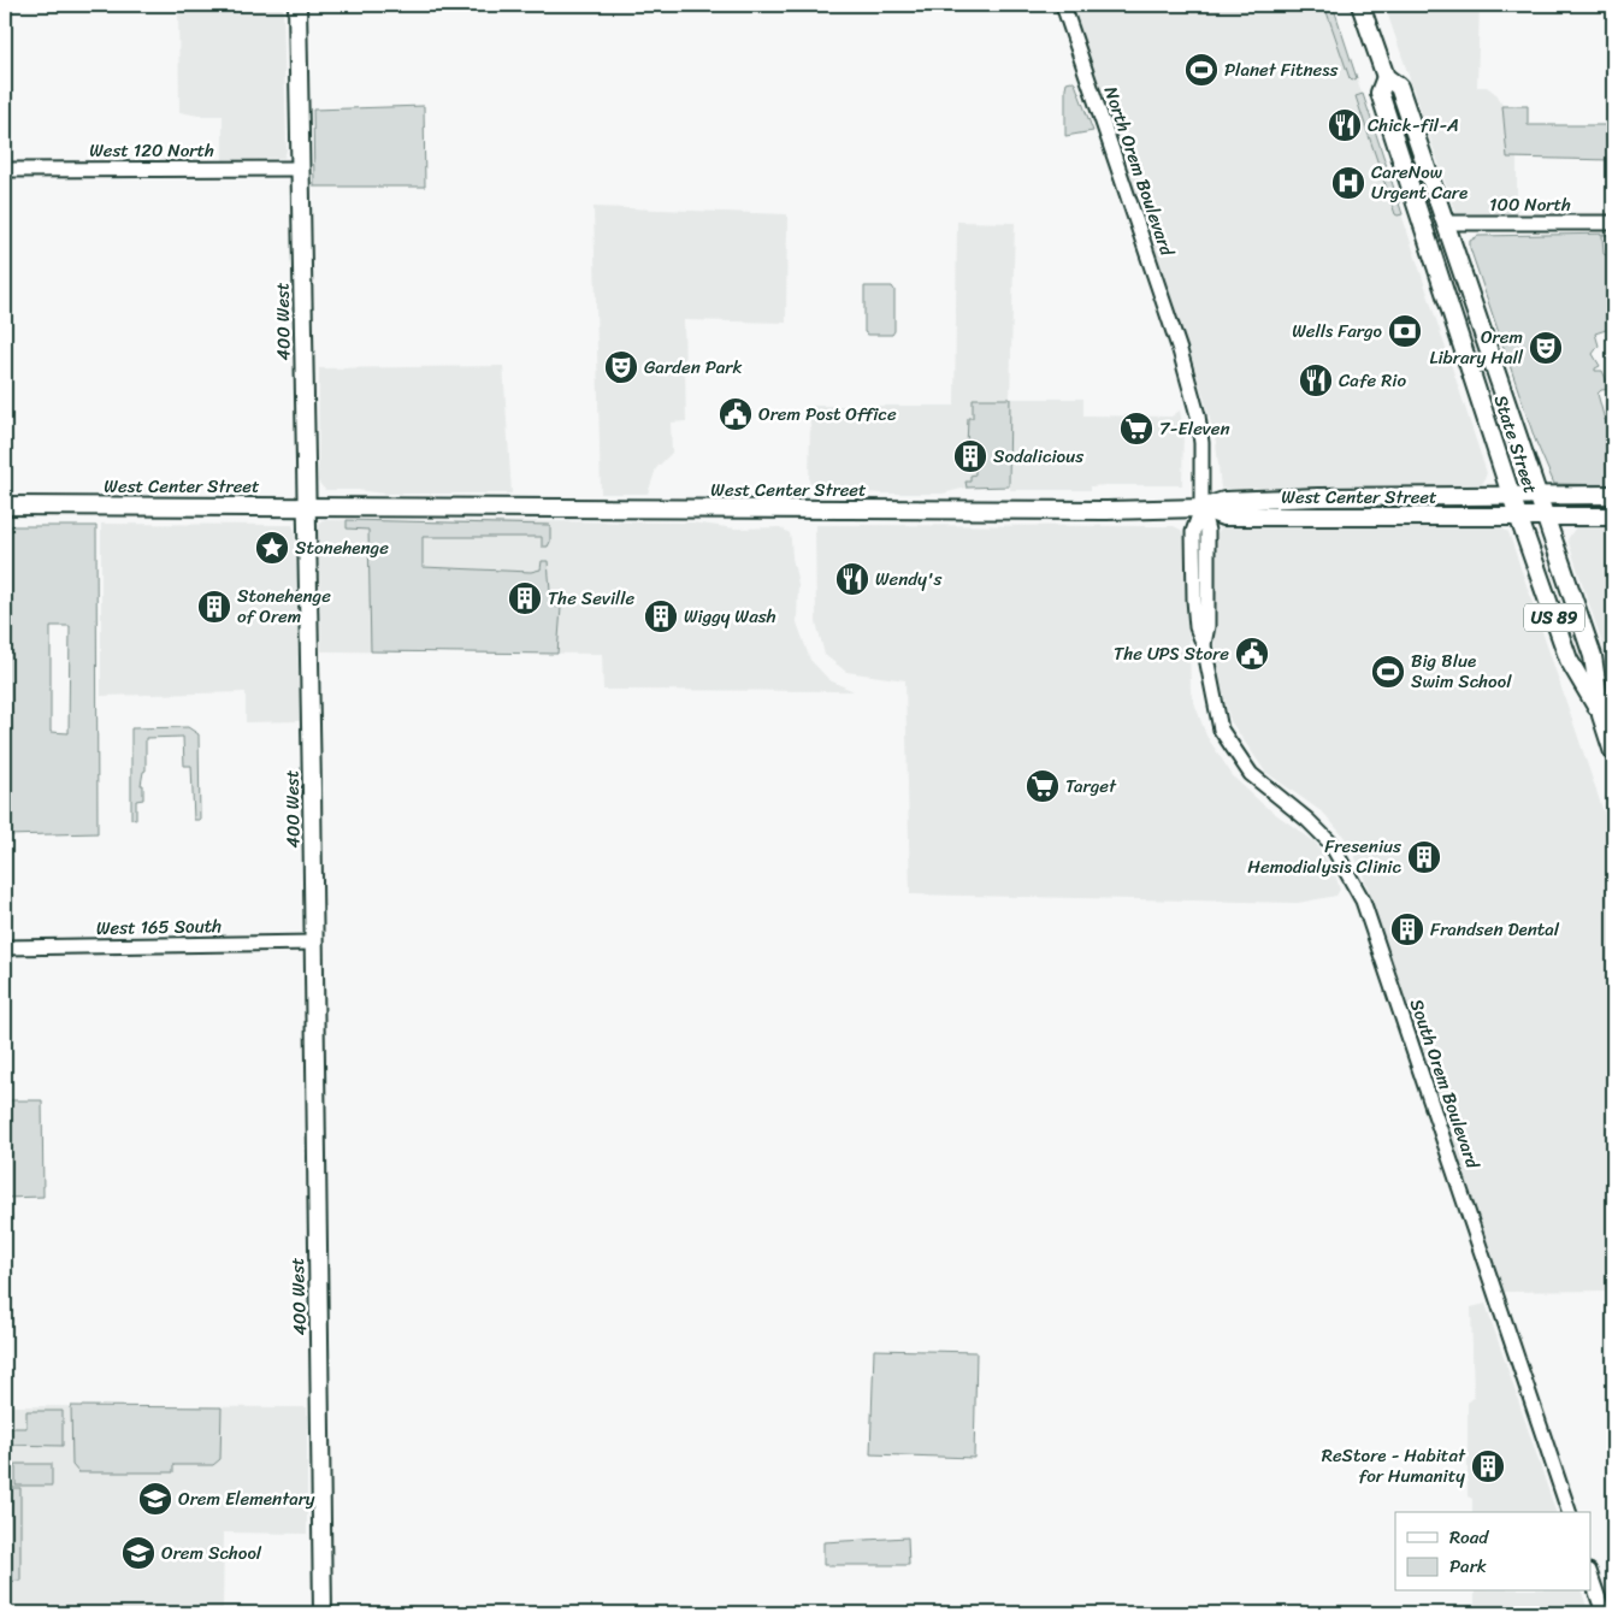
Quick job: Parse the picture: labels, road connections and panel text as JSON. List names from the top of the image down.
{
  "streets": {
    "main road": [
      "400 West",
      "State Street",
      "West Center Street",
      "US 89"
    ],
    "street": [
      "West 120 North",
      "North Orem Boulevard",
      "100 North",
      "West 165 South",
      "South Orem Boulevard"
    ]
  },
  "crossings": [
    ["West 120 North", "400 West"],
    ["North Orem Boulevard", "West Center Street"],
    ["North Orem Boulevard", "South Orem Boulevard"],
    ["100 North", "State Street"],
    ["400 West", "West Center Street"],
    ["400 West", "West 165 South"],
    ["State Street", "West Center Street"],
    ["West Center Street", "South Orem Boulevard"]
  ],
  "places": {
    "sports": ["Planet Fitness", "Big Blue Swim School"],
    "restaurant": ["Chick-fil-A", "Cafe Rio", "Wendy's"],
    "hospital": ["CareNow Urgent Care"],
    "bank": ["Wells Fargo"],
    "theatre": ["Orem Library Hall", "Garden Park"],
    "public building": ["Orem Post Office", "The UPS Store"],
    "supermarket": ["7-Eleven", "Target"],
    "building": [
      "Sodalicious",
      "The Seville",
      "Stonehenge of Orem",
      "Wiggy Wash",
      "Fresenius Hemodialysis Clinic",
      "Frandsen Dental",
      "ReStore - Habitat for Humanity"
    ],
    "place": ["Stonehenge"],
    "school or university": ["Orem Elementary", "Orem School"]
  },
  "legend": ["Road", "Park"]
}
